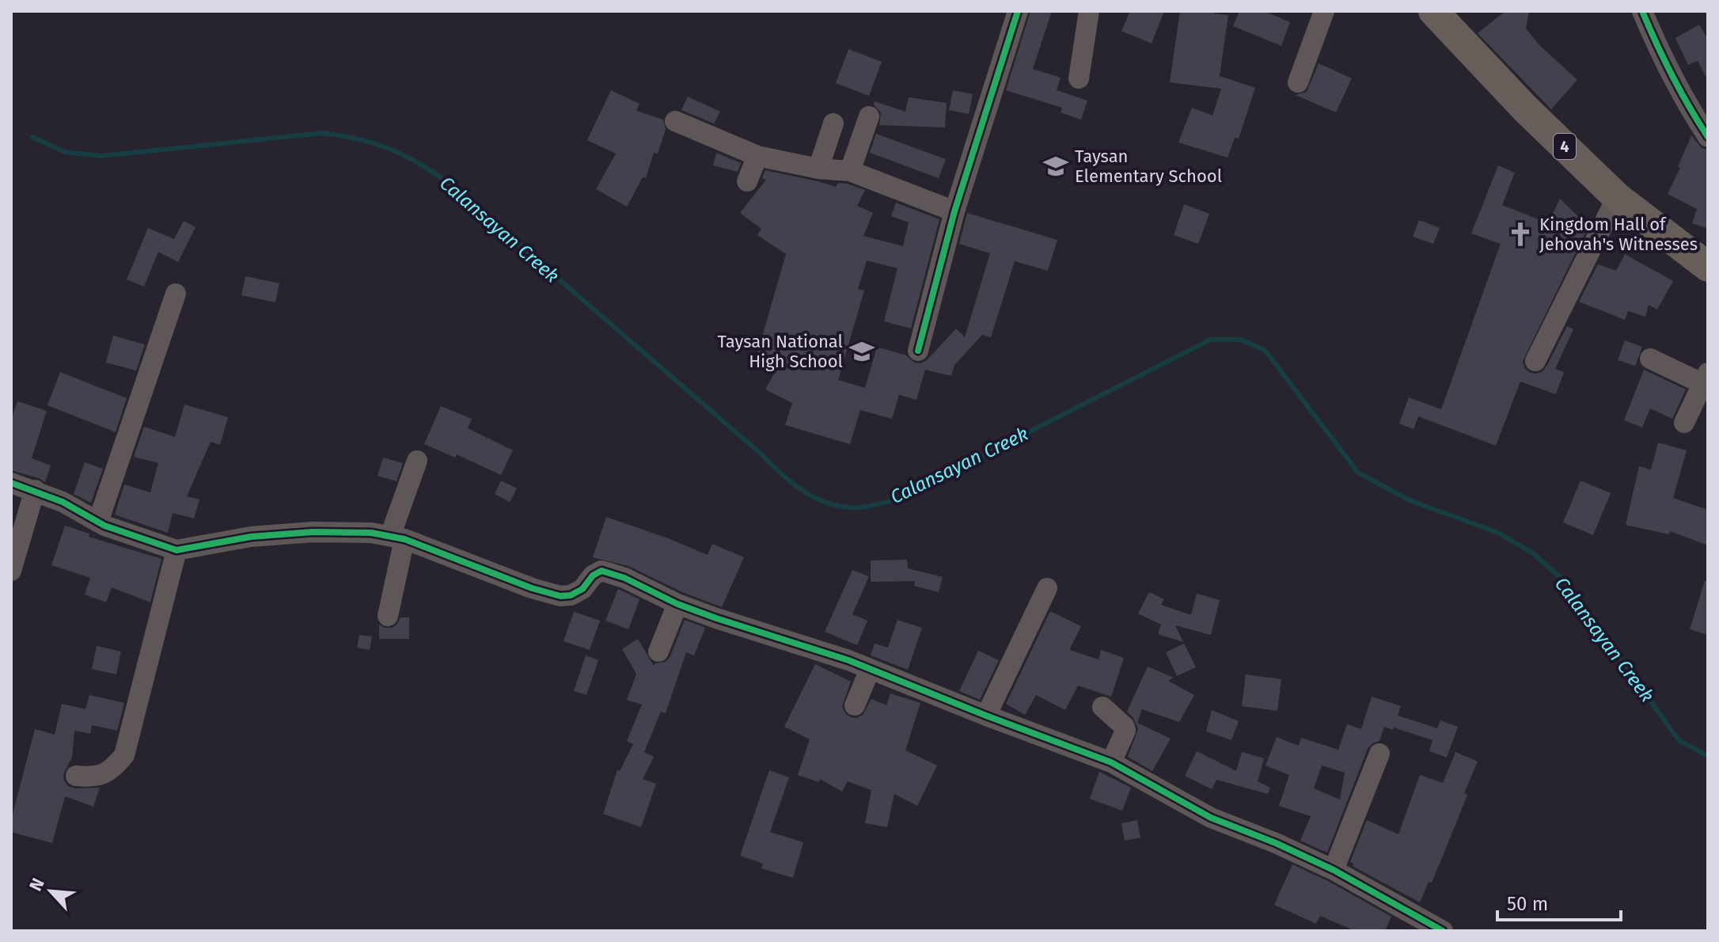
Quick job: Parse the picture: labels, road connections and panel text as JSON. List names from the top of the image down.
{
  "streets": {
    "highway": ["4"]
  },
  "water": ["Calansayan Creek"],
  "places": {
    "school or university": ["Taysan Elementary School", "Taysan National High School"],
    "church": ["Kingdom Hall of Jehovah's Witnesses"]
  },
  "scale_bar": "50 m",
  "north": "top left"
}
